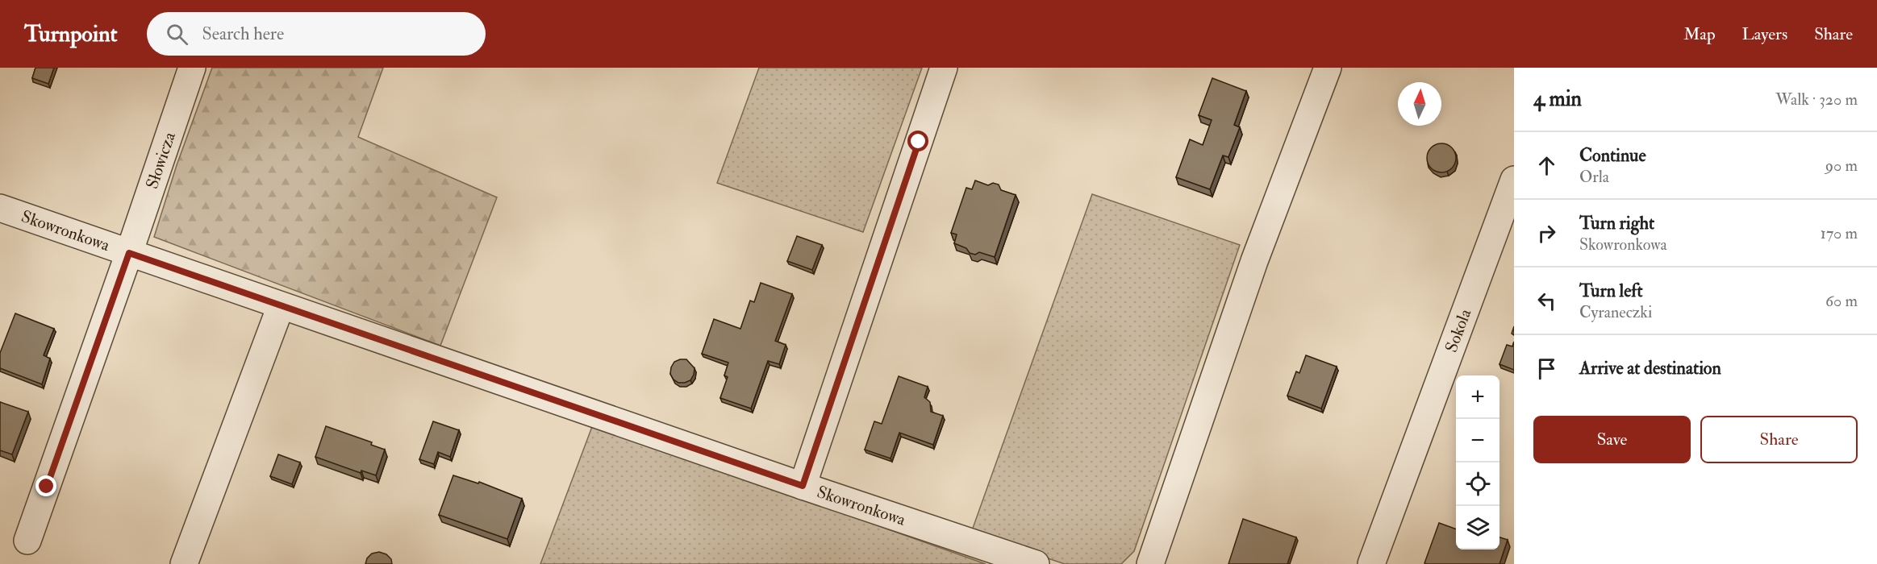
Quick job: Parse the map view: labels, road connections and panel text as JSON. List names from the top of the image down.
{
  "streets": {
    "street": ["Słowicza", "Skowronkowa", "Sokola"]
  },
  "crossings": [
    ["Słowicza", "Skowronkowa"]
  ],
  "north": "top",
  "page": {
    "header": "Turnpoint",
    "search": "Search here",
    "nav": ["Map", "Layers", "Share"],
    "heading": ["4 min", "Walk · 320 m"],
    "list": [
      ["Continue", "Orla", "90 m"],
      ["Turn right", "Skowronkowa", "170 m"],
      ["Turn left", "Cyraneczki", "60 m"],
      "Arrive at destination"
    ],
    "map_buttons": ["+", "−"],
    "buttons": ["Save", "Share"]
  }
}
